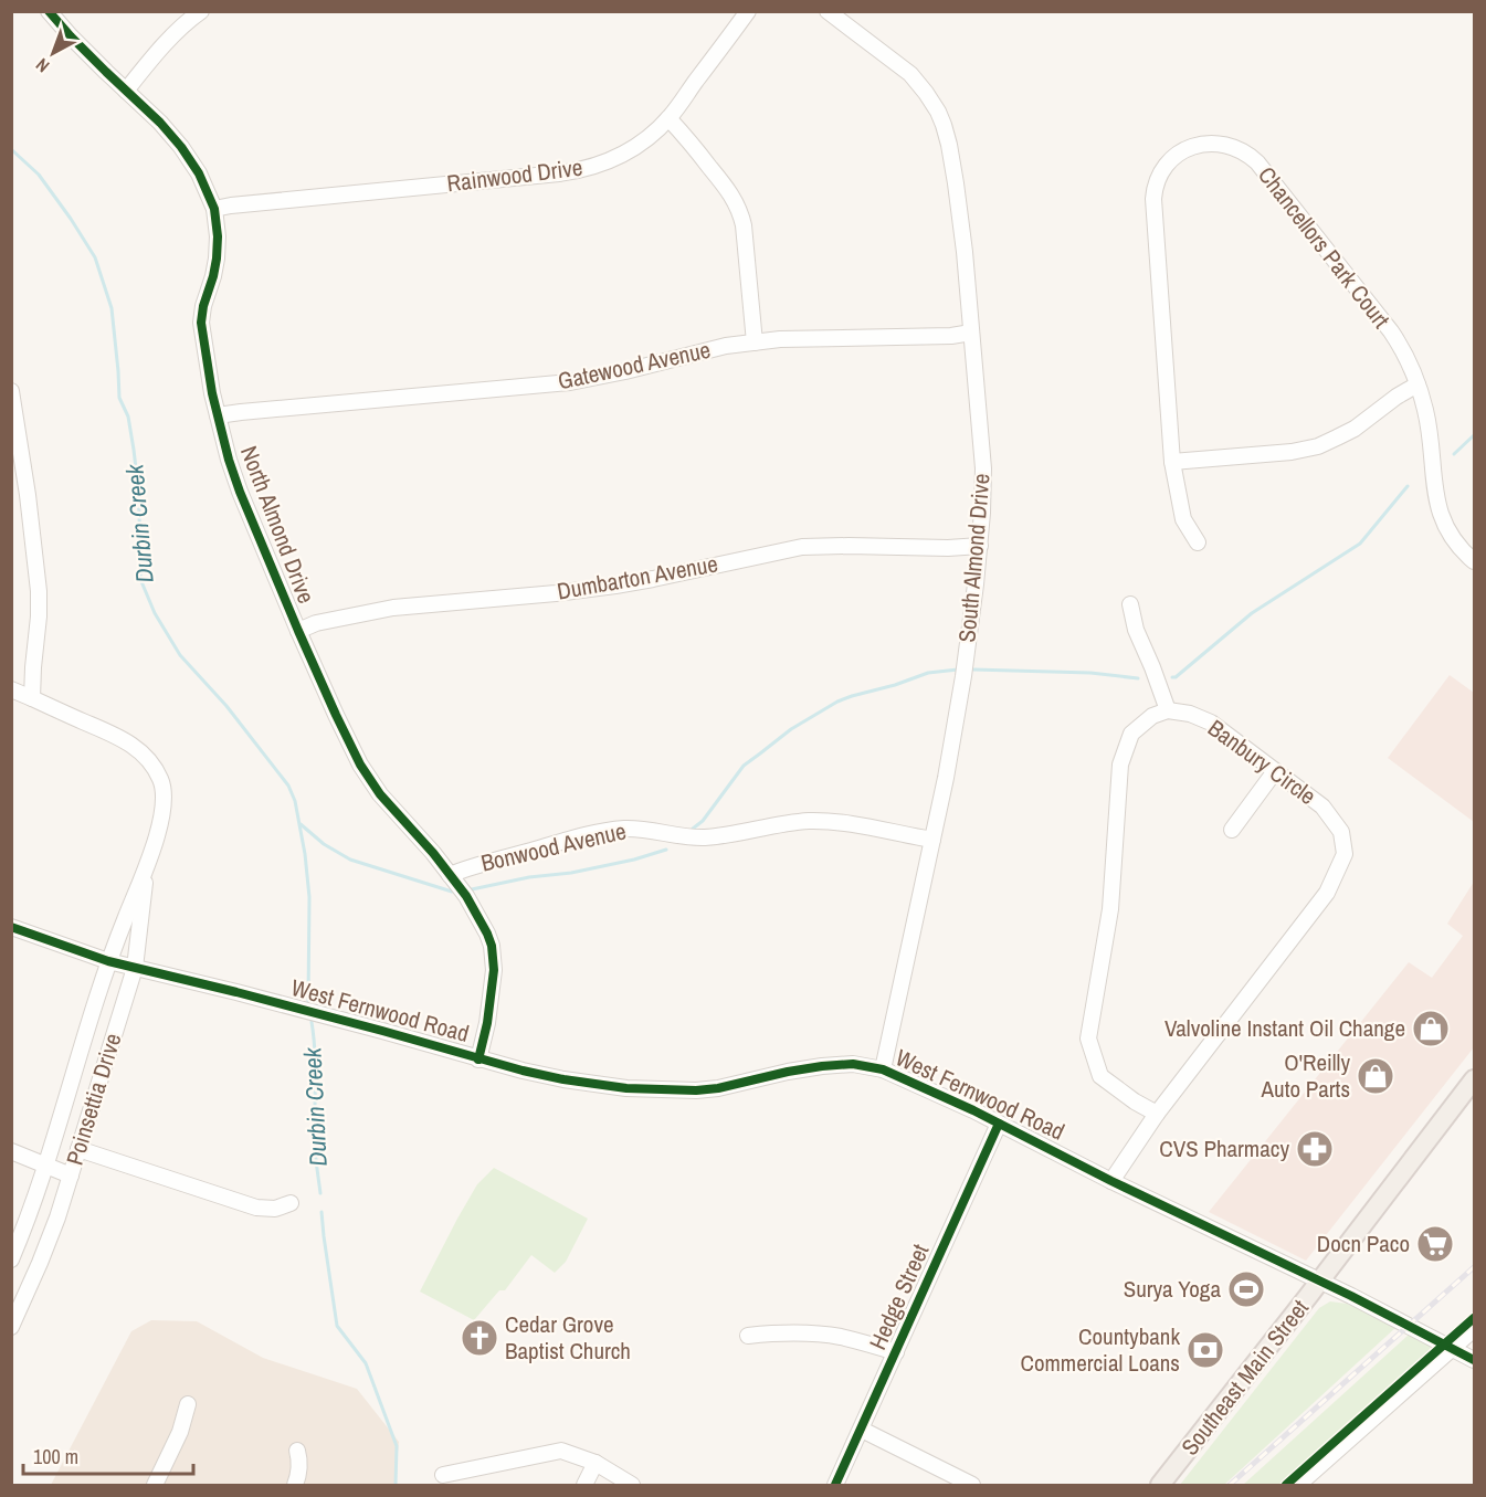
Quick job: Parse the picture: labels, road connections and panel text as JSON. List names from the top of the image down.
{
  "streets": {
    "main road": ["Southeast Main Street"],
    "street": [
      "Rainwood Drive",
      "Chancellors Park Court",
      "Gatewood Avenue",
      "North Almond Drive",
      "South Almond Drive",
      "Dumbarton Avenue",
      "Banbury Circle",
      "Bonwood Avenue",
      "West Fernwood Road",
      "Poinsettia Drive",
      "Hedge Street"
    ]
  },
  "crossings": [
    ["Rainwood Drive", "North Almond Drive"],
    ["Gatewood Avenue", "North Almond Drive"],
    ["Gatewood Avenue", "South Almond Drive"],
    ["North Almond Drive", "Dumbarton Avenue"],
    ["North Almond Drive", "Bonwood Avenue"],
    ["North Almond Drive", "West Fernwood Road"],
    ["South Almond Drive", "Dumbarton Avenue"],
    ["South Almond Drive", "Bonwood Avenue"],
    ["South Almond Drive", "West Fernwood Road"],
    ["Banbury Circle", "West Fernwood Road"],
    ["West Fernwood Road", "Poinsettia Drive"],
    ["West Fernwood Road", "Hedge Street"],
    ["West Fernwood Road", "Southeast Main Street"]
  ],
  "water": ["Durbin Creek"],
  "places": {
    "shop": ["Valvoline Instant Oil Change", "O'Reilly Auto Parts"],
    "pharmacy": ["CVS Pharmacy"],
    "supermarket": ["Docn Paco"],
    "sports": ["Surya Yoga"],
    "church": ["Cedar Grove Baptist Church"],
    "bank": ["Countybank Commercial Loans"]
  },
  "scale_bar": "100 m",
  "north": "bottom left"
}
